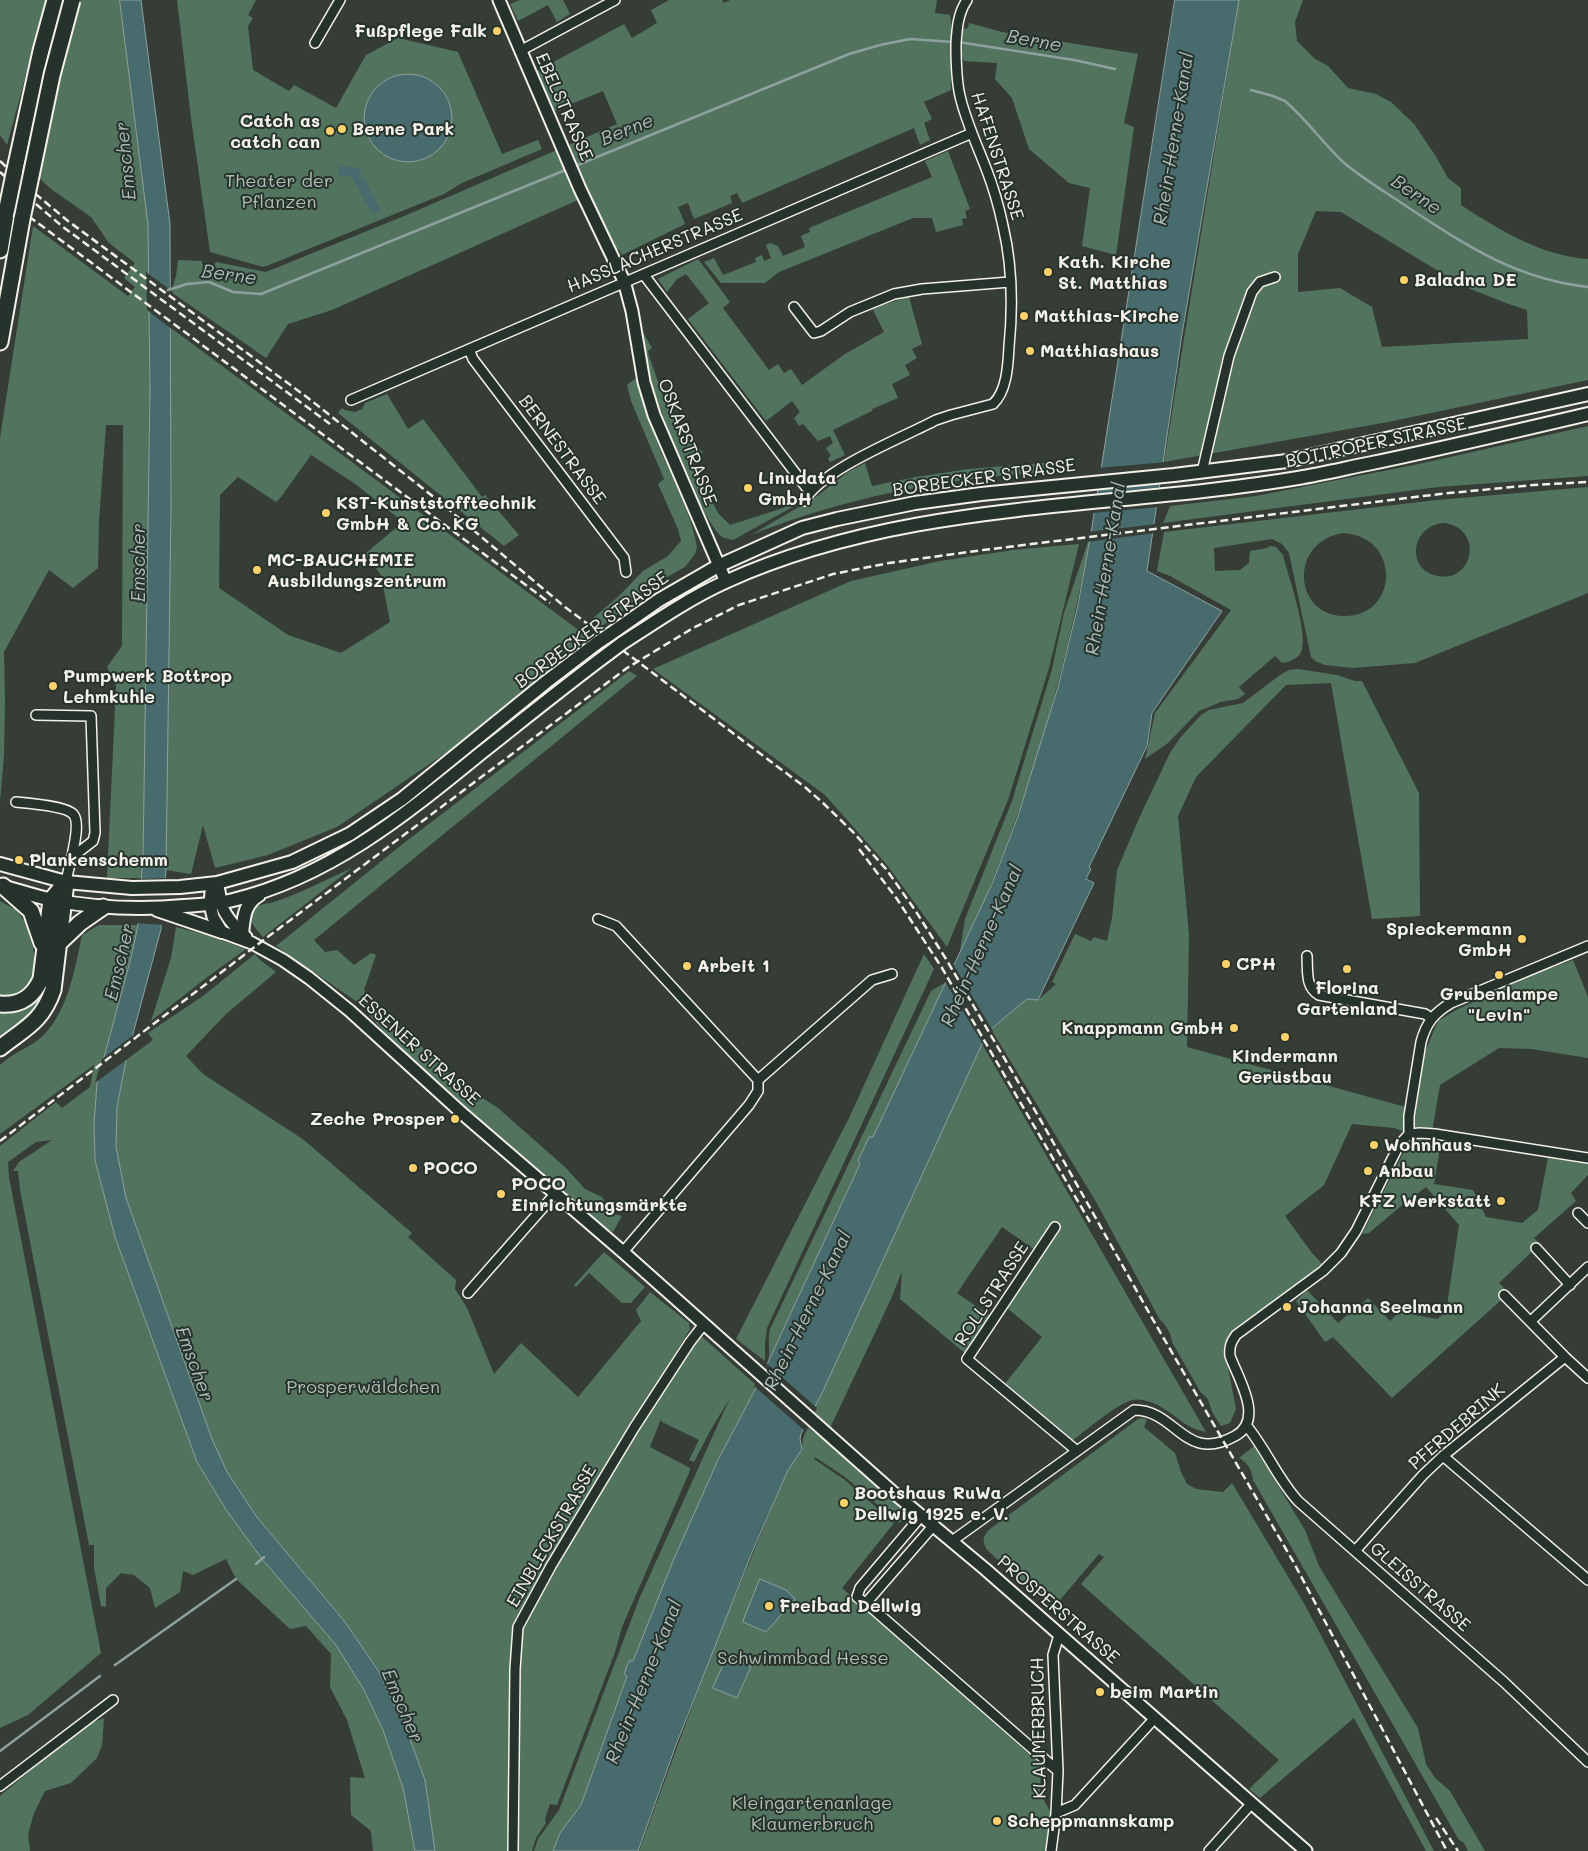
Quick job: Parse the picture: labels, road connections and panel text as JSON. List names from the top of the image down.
{
  "streets": {
    "main road": [
      "EBELSTRASSE",
      "OSKARSTRASSE",
      "BOTTROPER STRASSE",
      "BORBECKER STRASSE",
      "ESSENER STRASSE",
      "PROSPERSTRASSE"
    ],
    "street": [
      "HAFENSTRASSE",
      "HASSLACHERSTRASSE",
      "BERNESTRASSE",
      "ROLLSTRASSE",
      "PFERDEBRINK",
      "EINBLECKSTRASSE",
      "GLEISSTRASSE",
      "KLAUMERBRUCH"
    ]
  },
  "crossings": [
    ["EBELSTRASSE", "HASSLACHERSTRASSE"],
    ["EBELSTRASSE", "OSKARSTRASSE"],
    ["HAFENSTRASSE", "HASSLACHERSTRASSE"],
    ["HASSLACHERSTRASSE", "OSKARSTRASSE"],
    ["HASSLACHERSTRASSE", "BERNESTRASSE"],
    ["OSKARSTRASSE", "BORBECKER STRASSE"],
    ["BOTTROPER STRASSE", "BORBECKER STRASSE"],
    ["BORBECKER STRASSE", "ESSENER STRASSE"],
    ["ESSENER STRASSE", "EINBLECKSTRASSE"],
    ["ESSENER STRASSE", "PROSPERSTRASSE"],
    ["PFERDEBRINK", "GLEISSTRASSE"],
    ["PROSPERSTRASSE", "KLAUMERBRUCH"]
  ],
  "water": ["Berne", "Rhein-Herne-Kanal", "Emscher"],
  "parks": [
    "Theater der Pflanzen",
    "Prosperwäldchen",
    "Schwimmbad Hesse",
    "Kleingartenanlage Klaumerbruch"
  ],
  "places": [
    "Fußpflege Falk",
    "Berne Park",
    "Catch as catch can",
    "Kath. Kirche St. Matthias",
    "Baladna DE",
    "Matthias-Kirche",
    "Matthiashaus",
    "Linudata GmbH",
    "KST-Kunststofftechnik GmbH & Co. KG",
    "MC-BAUCHEMIE Ausbildungszentrum",
    "Pumpwerk Bottrop Lehmkuhle",
    "Plankenschemm",
    "Spieckermann GmbH",
    "CPH",
    "Arbeit 1",
    "Florina Gartenland",
    "Grubenlampe \"Levin\"",
    "Knappmann GmbH",
    "Kindermann Gerüstbau",
    "Zeche Prosper",
    "Wohnhaus",
    "POCO",
    "Anbau",
    "POCO Einrichtungsmärkte",
    "KFZ Werkstatt",
    "Johanna Seelmann",
    "Bootshaus RuWa Dellwig 1925 e. V.",
    "Freibad Dellwig",
    "beim Martin",
    "Scheppmannskamp"
  ]
}
